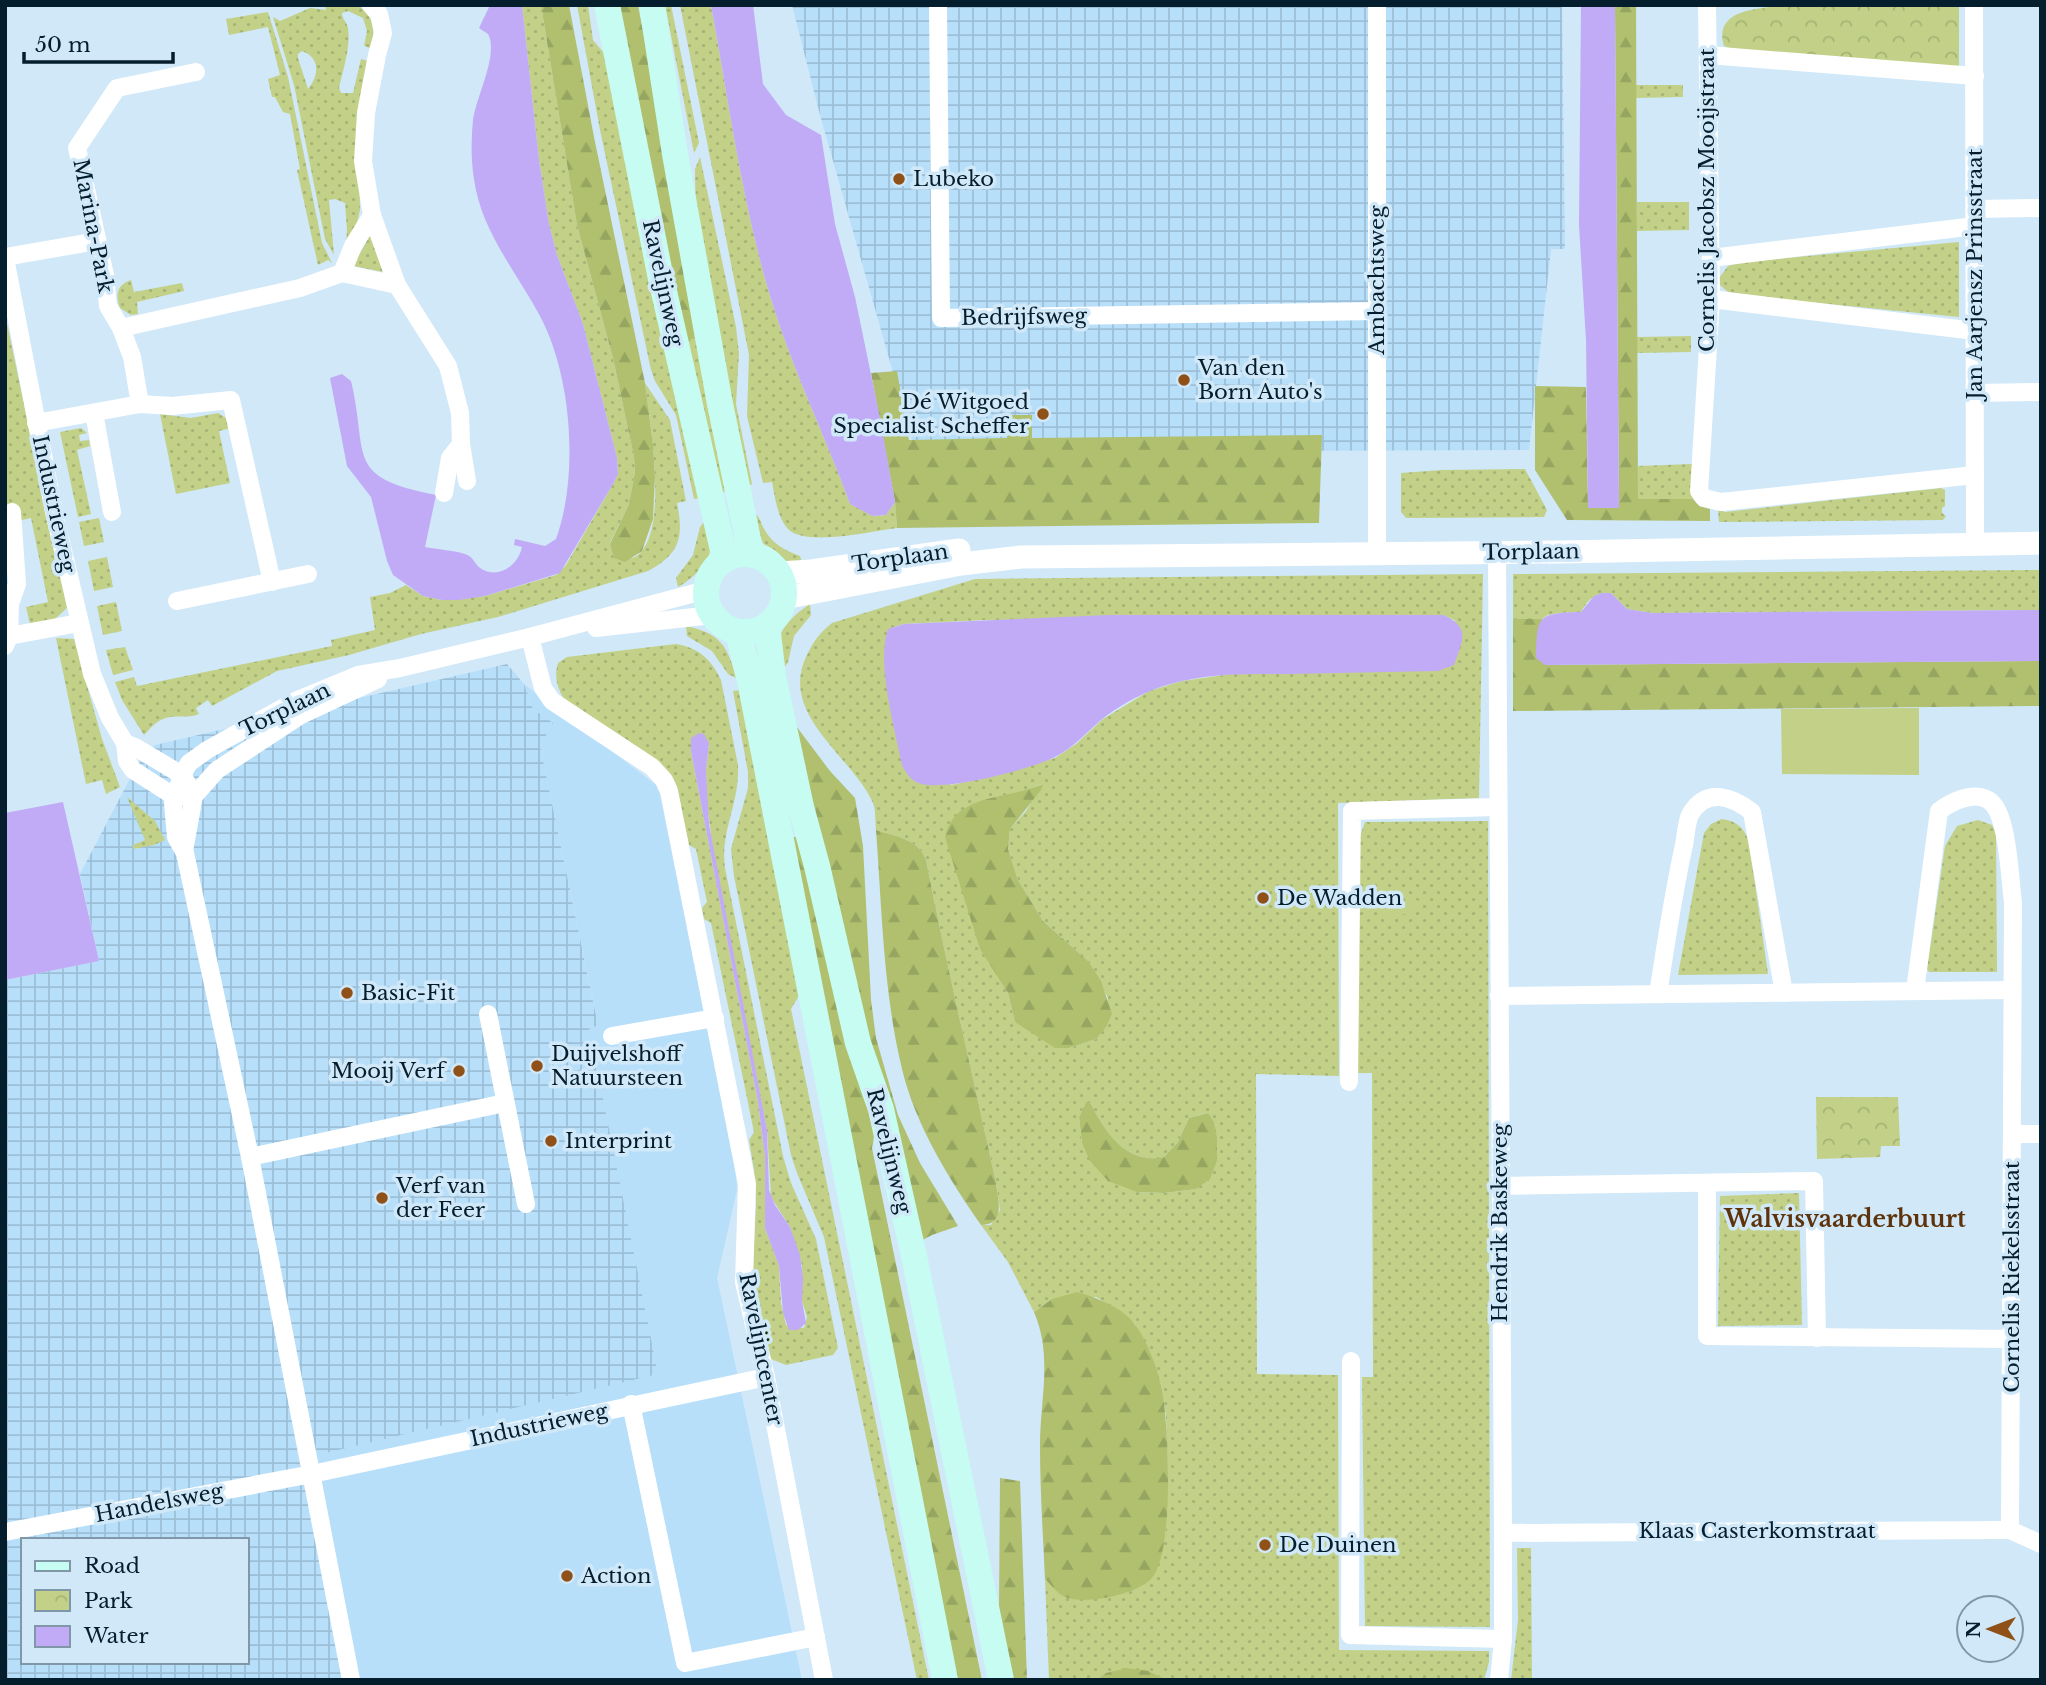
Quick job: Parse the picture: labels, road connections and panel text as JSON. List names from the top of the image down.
{
  "streets": {
    "main road": ["Ravelijnweg"],
    "street": [
      "Cornelis Jacobsz Mooijstraat",
      "Marina-Park",
      "Jan Aarjensz Prinsstraat",
      "Ambachtsweg",
      "Bedrijfsweg",
      "Industrieweg",
      "Torplaan",
      "Hendrik Baskeweg",
      "Cornelis Riekelsstraat",
      "Ravelijncenter",
      "Handelsweg",
      "Klaas Casterkomstraat"
    ]
  },
  "crossings": [
    ["Cornelis Jacobsz Mooijstraat", "Jan Aarjensz Prinsstraat"],
    ["Jan Aarjensz Prinsstraat", "Torplaan"],
    ["Ambachtsweg", "Bedrijfsweg"],
    ["Ambachtsweg", "Torplaan"],
    ["Ravelijnweg", "Torplaan"],
    ["Industrieweg", "Ravelijncenter"],
    ["Industrieweg", "Handelsweg"],
    ["Torplaan", "Hendrik Baskeweg"],
    ["Torplaan", "Ravelijncenter"],
    ["Hendrik Baskeweg", "Klaas Casterkomstraat"],
    ["Cornelis Riekelsstraat", "Klaas Casterkomstraat"]
  ],
  "districts": ["Walvisvaarderbuurt"],
  "places": [
    "Lubeko",
    "Van den Born Auto's",
    "Dé Witgoed Specialist Scheffer",
    "De Wadden",
    "Basic-Fit",
    "Duijvelshoff Natuursteen",
    "Mooij Verf",
    "Interprint",
    "Verf van der Feer",
    "De Duinen",
    "Action"
  ],
  "legend": ["Road", "Park", "Water"],
  "scale_bar": "50 m",
  "north": "left"
}
